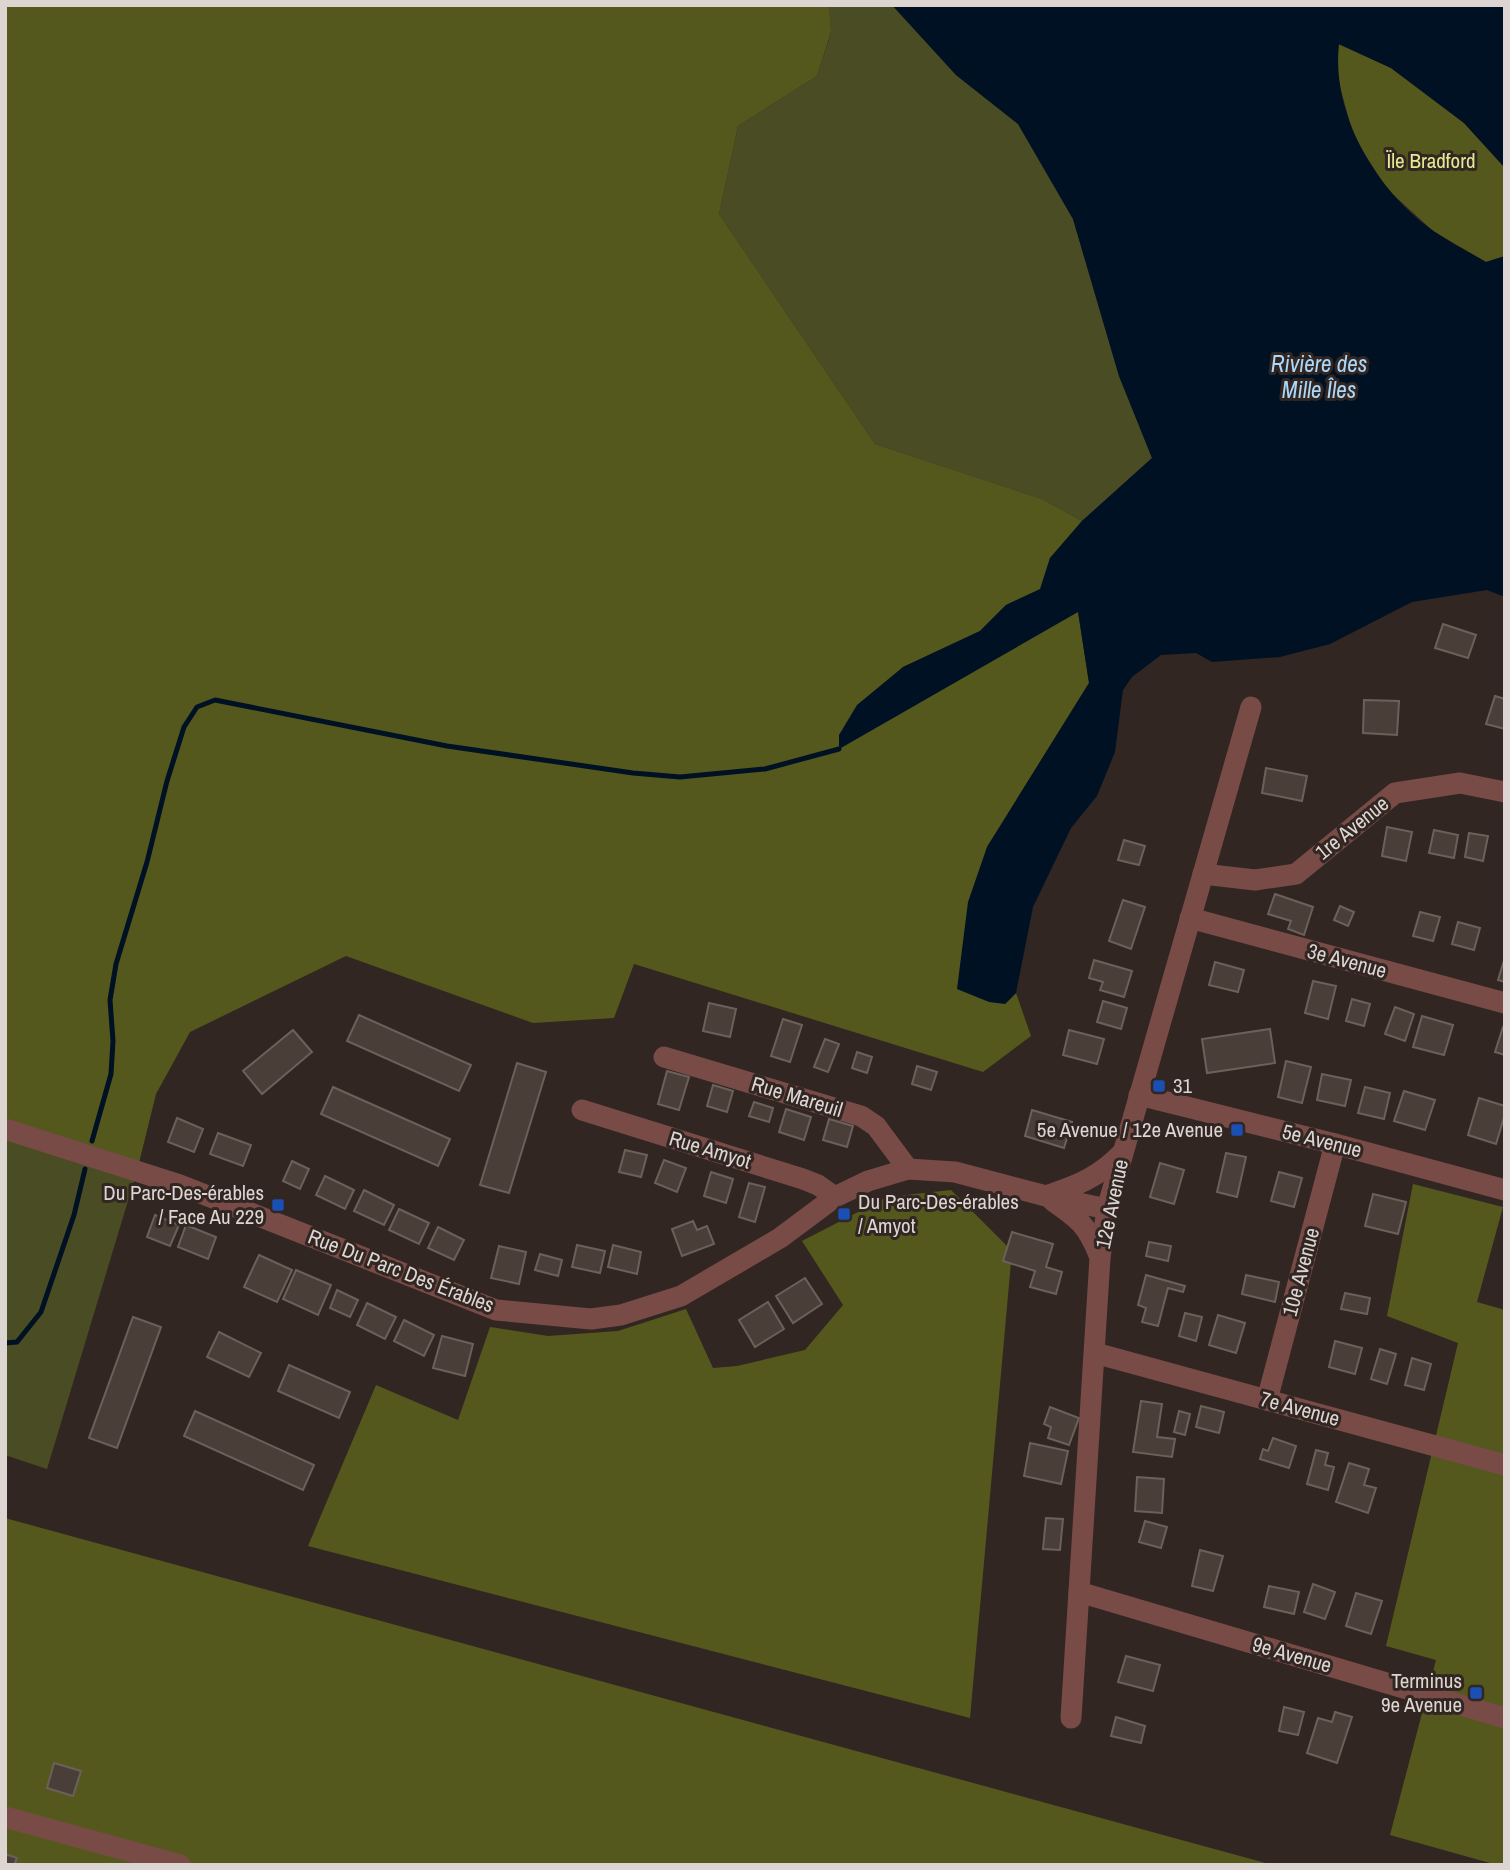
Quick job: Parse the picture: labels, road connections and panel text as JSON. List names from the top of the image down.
{
  "streets": {
    "street": [
      "1re Avenue",
      "3e Avenue",
      "Rue Mareuil",
      "5e Avenue",
      "Rue Amyot",
      "12e Avenue",
      "Rue Du Parc Des Érables",
      "10e Avenue",
      "7e Avenue",
      "9e Avenue"
    ]
  },
  "crossings": [
    ["1re Avenue", "12e Avenue"],
    ["3e Avenue", "12e Avenue"],
    ["Rue Mareuil", "Rue Du Parc Des Érables"],
    ["5e Avenue", "12e Avenue"],
    ["5e Avenue", "10e Avenue"],
    ["Rue Amyot", "Rue Du Parc Des Érables"],
    ["12e Avenue", "Rue Du Parc Des Érables"],
    ["12e Avenue", "7e Avenue"],
    ["12e Avenue", "9e Avenue"],
    ["10e Avenue", "7e Avenue"]
  ],
  "water": ["Rivière des Mille Îles"],
  "parks": ["Ïle Bradford"],
  "places": {
    "transit": [
      "31",
      "5e Avenue / 12e Avenue",
      "Du Parc-Des-érables / Face Au 229",
      "Du Parc-Des-érables / Amyot",
      "Terminus 9e Avenue"
    ]
  }
}
